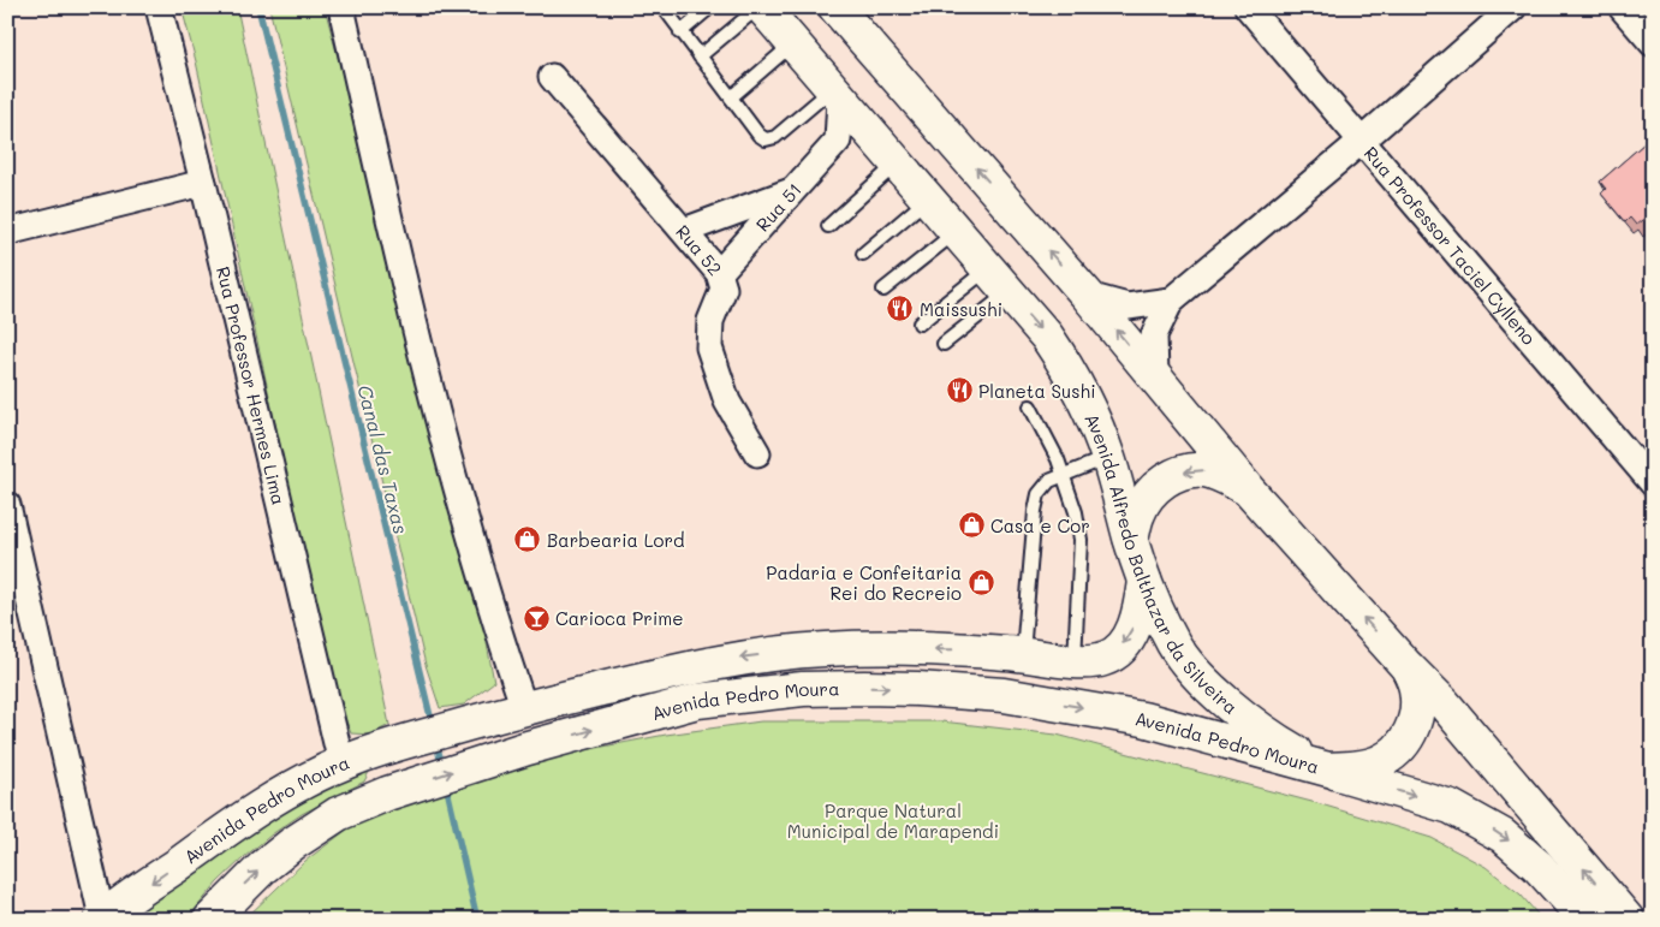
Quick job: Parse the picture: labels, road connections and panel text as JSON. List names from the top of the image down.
{
  "streets": {
    "main road": ["Avenida Alfredo Balthazar da Silveira", "Avenida Pedro Moura"],
    "street": [
      "Rua 51",
      "Rua Professor Taciel Cylleno",
      "Rua 52",
      "Rua Professor Hermes Lima"
    ]
  },
  "crossings": [
    ["Rua 51", "Rua 52"],
    ["Rua Professor Hermes Lima", "Avenida Pedro Moura"],
    ["Avenida Alfredo Balthazar da Silveira", "Avenida Pedro Moura"]
  ],
  "water": ["Canal das Taxas"],
  "parks": ["Parque Natural Municipal de Marapendi"],
  "places": {
    "restaurant": ["Maissushi", "Planeta Sushi"],
    "shop": ["Casa e Cor", "Barbearia Lord", "Padaria e Confeitaria Rei do Recreio"],
    "bar": ["Carioca Prime"]
  }
}
